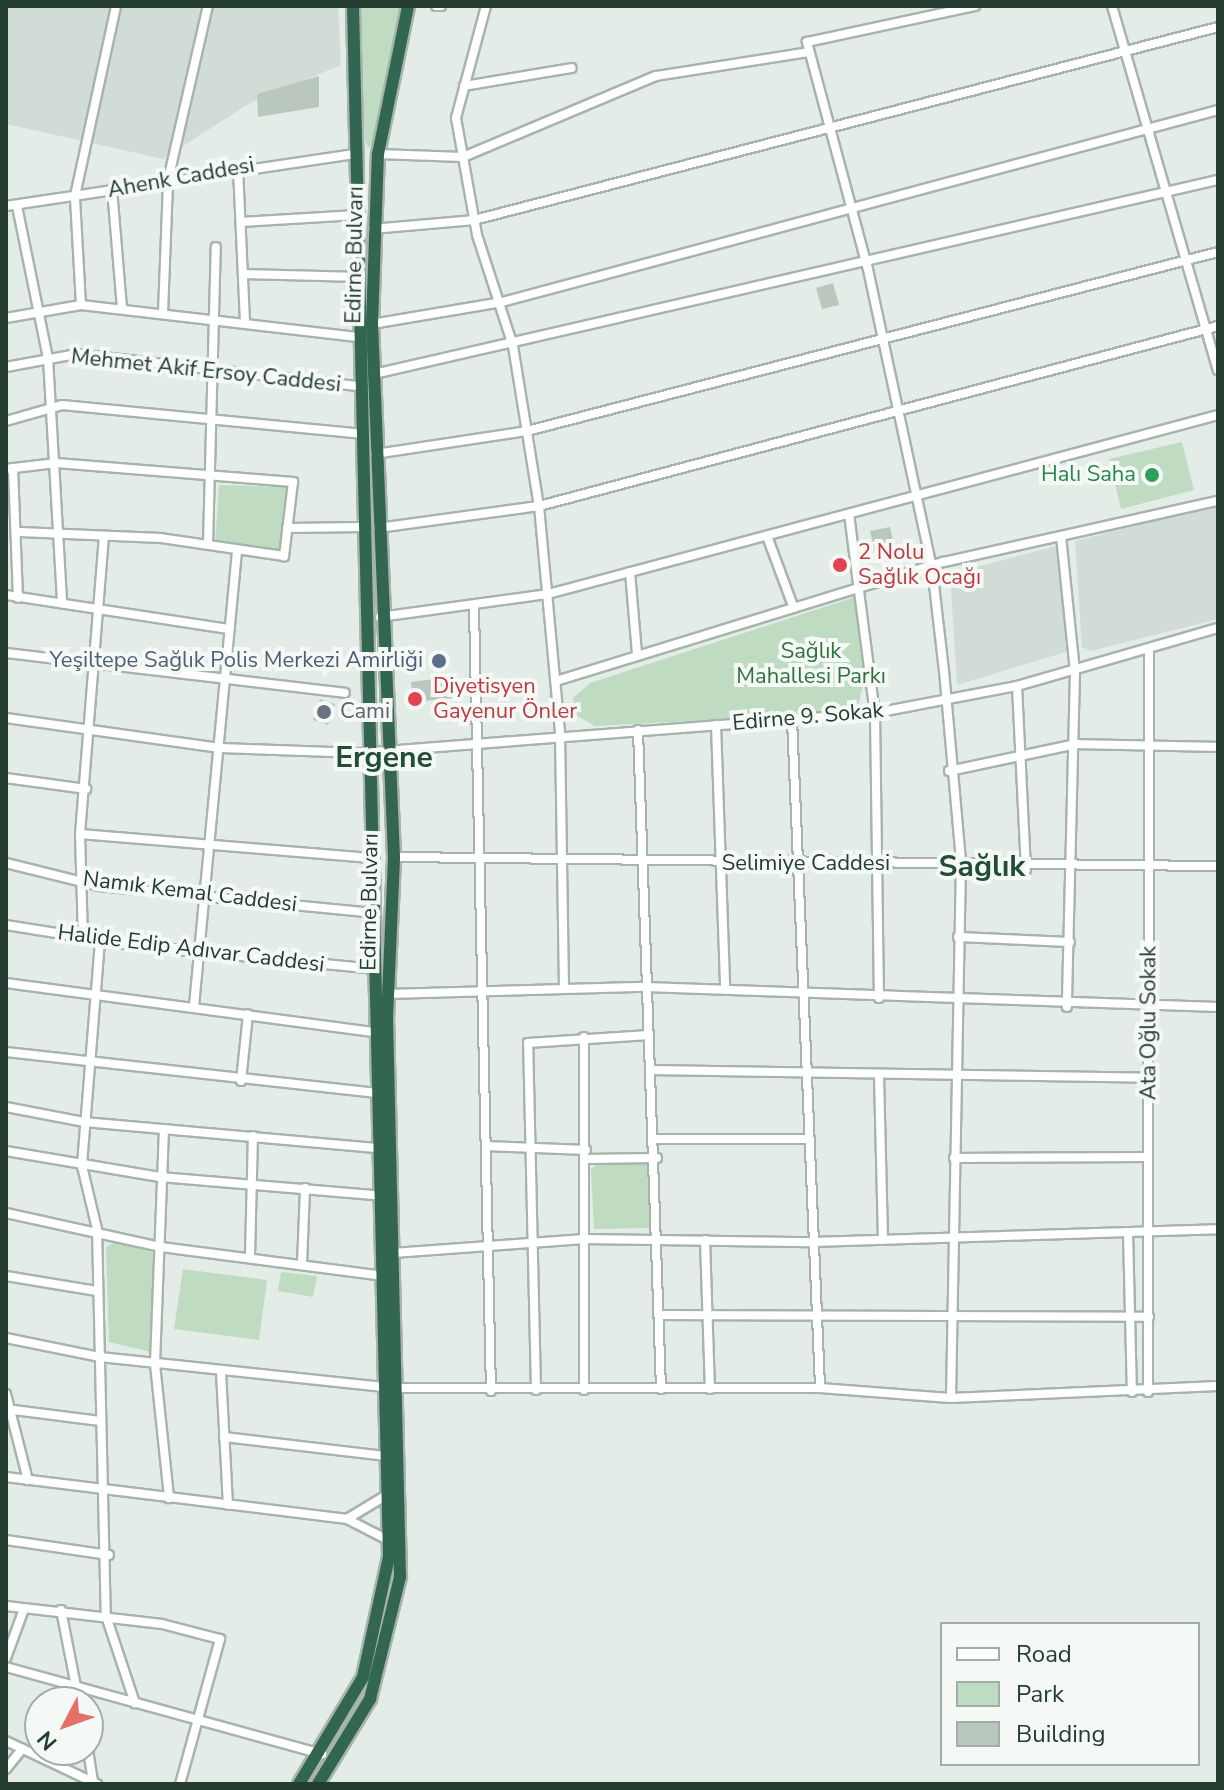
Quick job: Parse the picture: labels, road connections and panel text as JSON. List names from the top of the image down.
{
  "streets": {
    "highway": ["Edirne Bulvarı"],
    "street": [
      "Ahenk Caddesi",
      "Mehmet Akif Ersoy Caddesi",
      "Edirne 9. Sokak",
      "Selimiye Caddesi",
      "Namık Kemal Caddesi",
      "Halide Edip Adıvar Caddesi",
      "Ata Oğlu Sokak"
    ]
  },
  "crossings": [
    ["Ahenk Caddesi", "Edirne Bulvarı"],
    ["Edirne Bulvarı", "Mehmet Akif Ersoy Caddesi"],
    ["Edirne Bulvarı", "Edirne 9. Sokak"],
    ["Edirne Bulvarı", "Selimiye Caddesi"],
    ["Edirne Bulvarı", "Namık Kemal Caddesi"],
    ["Edirne Bulvarı", "Halide Edip Adıvar Caddesi"],
    ["Edirne 9. Sokak", "Ata Oğlu Sokak"],
    ["Selimiye Caddesi", "Ata Oğlu Sokak"]
  ],
  "districts": ["Ergene", "Sağlık"],
  "parks": ["Sağlık Mahallesi Parkı"],
  "places": [
    "Halı Saha",
    "2 Nolu Sağlık Ocağı",
    "Yeşiltepe Sağlık Polis Merkezi Amirliği",
    "Diyetisyen Gayenur Önler",
    "Cami"
  ],
  "legend": ["Road", "Park", "Building"],
  "north": "bottom left"
}
